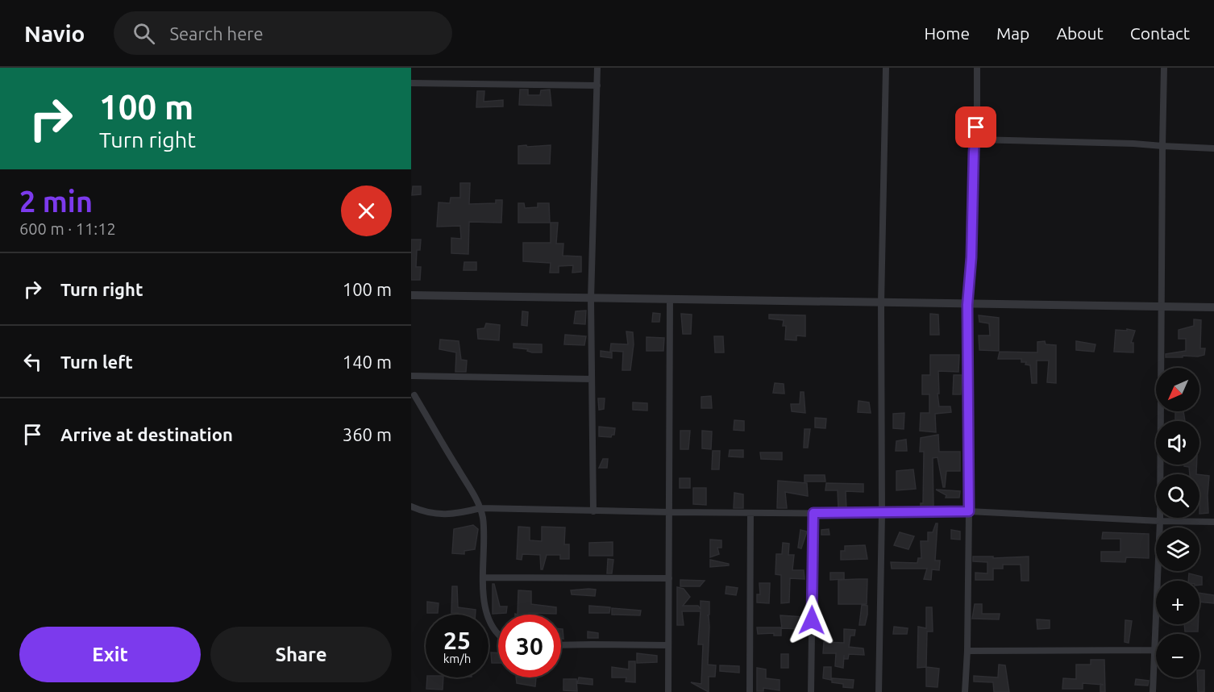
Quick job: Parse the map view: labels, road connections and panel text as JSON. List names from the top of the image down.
{
  "north": "bottom left",
  "page": {
    "header": "Navio",
    "search": "Search here",
    "nav": [
      "Home",
      "Map",
      "About",
      "Contact"
    ],
    "turn": ["100 m", "Turn right"],
    "heading": ["2 min", "600 m · 11:12"],
    "list": [
      {
        "name": "Turn right",
        "value": "100 m"
      },
      {
        "name": "Turn left",
        "value": "140 m"
      },
      {
        "name": "Arrive at destination",
        "value": "360 m"
      }
    ],
    "map_buttons": ["+", "−"],
    "speed": "25 km/h",
    "limit": "30",
    "buttons": ["Exit", "Share"]
  }
}
